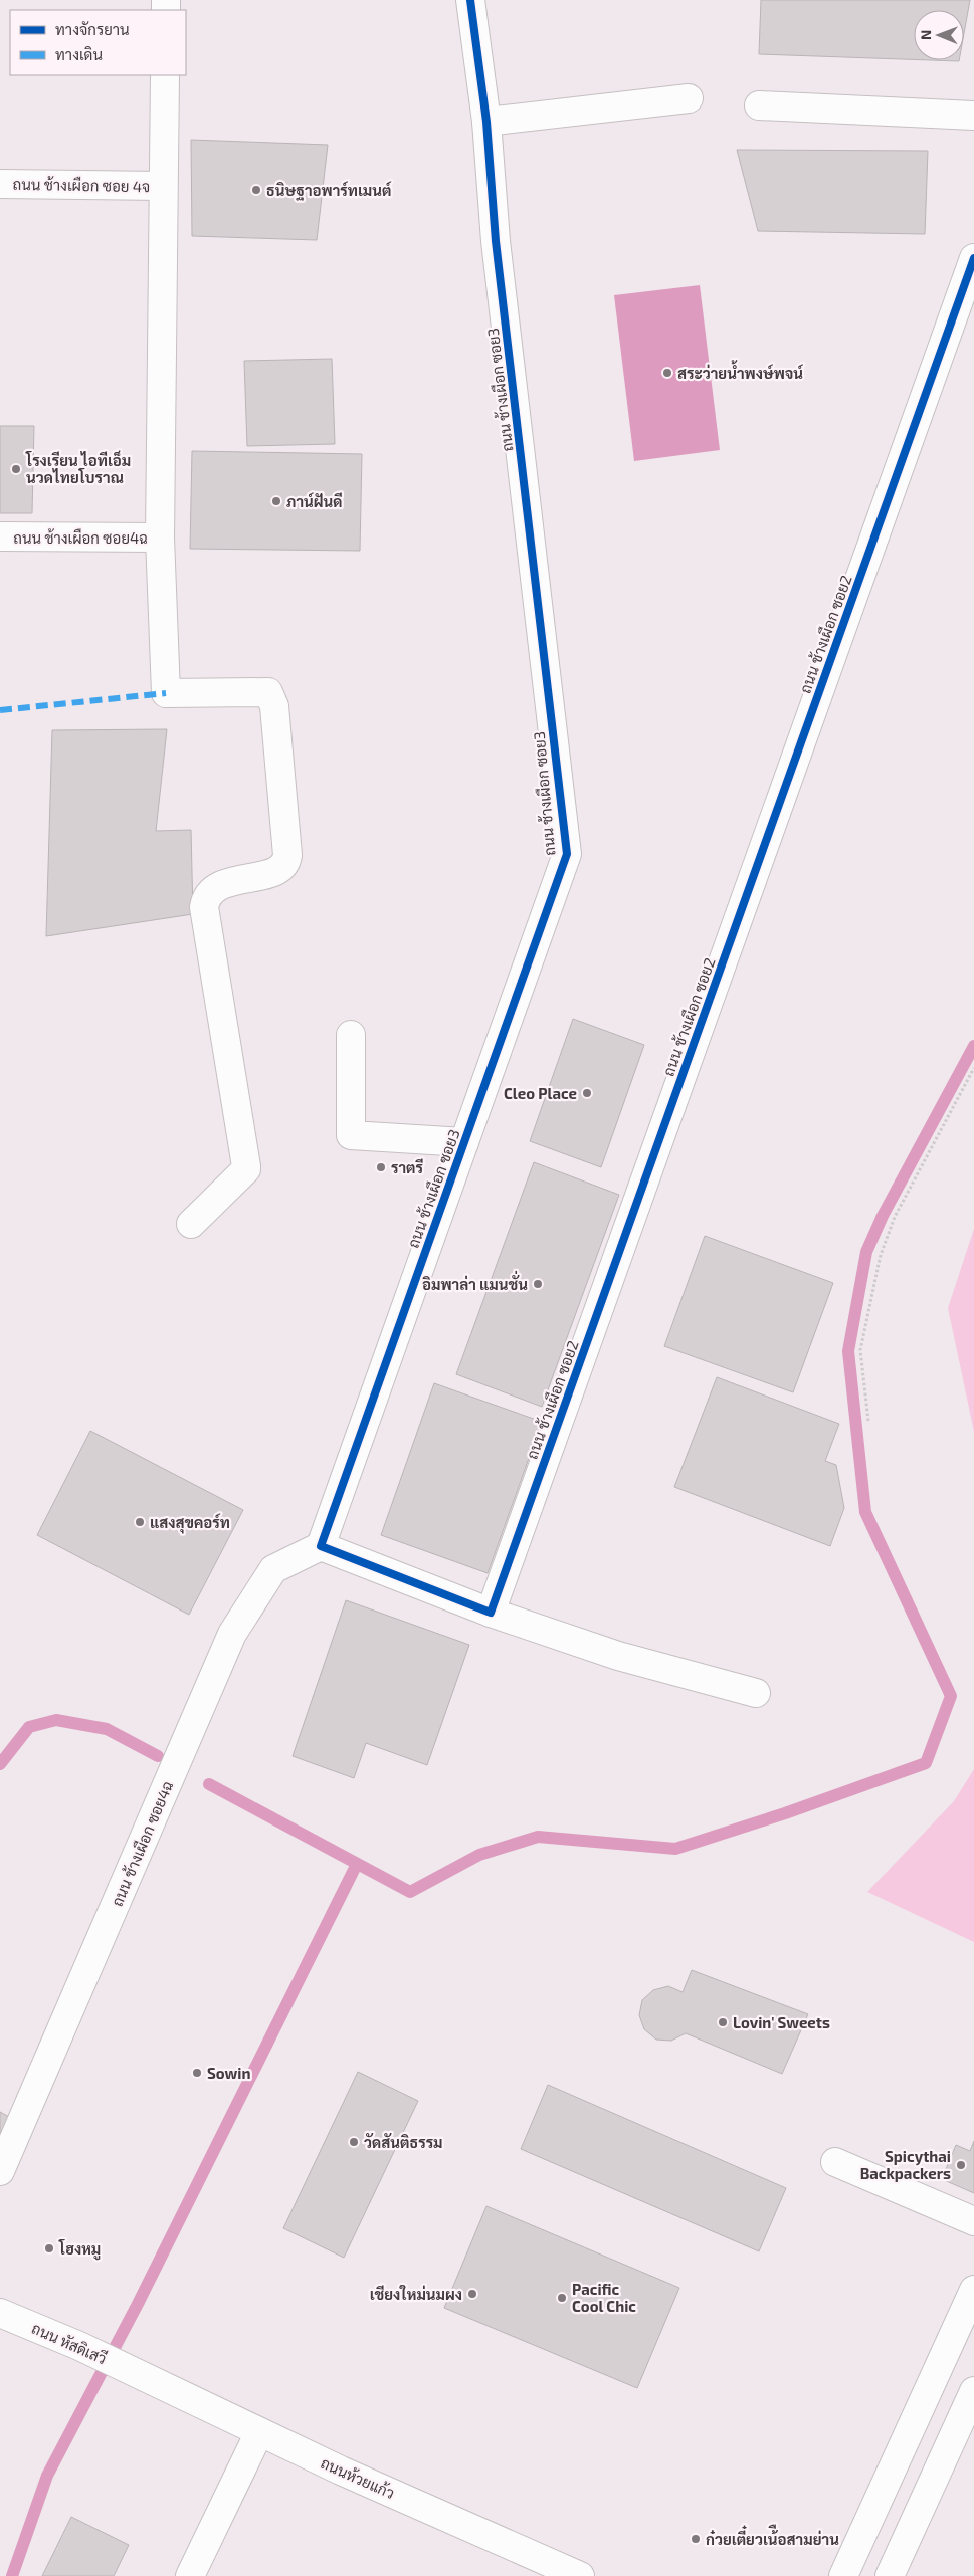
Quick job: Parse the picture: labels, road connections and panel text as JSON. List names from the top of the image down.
{
  "streets": {
    "street": [
      "ถนน ช้างเผือก ซอย 4จ",
      "ถนน ช้างเผือก ซอย3",
      "ถนน ช้างเผือก ซอย4ฉ",
      "ถนน ช้างเผือก ซอย2",
      "ถนน หัสดิเสวี",
      "ถนนห้วยแก้ว"
    ]
  },
  "crossings": [
    ["ถนน ช้างเผือก ซอย3", "ถนน ช้างเผือก ซอย4ฉ"],
    ["ถนน หัสดิเสวี", "ถนนห้วยแก้ว"]
  ],
  "places": [
    "ธนิษฐาอพาร์ทเมนต์",
    "สระว่ายน้ำพงษ์พจน์",
    "โรงเรียน ไอทีเอ็ม นวดไทยโบราณ",
    "ภาน์ฝันดี",
    "Cleo Place",
    "ราตรี",
    "อิมพาล่า แมนชั่น",
    "แสงสุขคอร์ท",
    "Lovin' Sweets",
    "Sowin",
    "วัดสันติธรรม",
    "Spicythai Backpackers",
    "โฮงหมู",
    "เชียงใหม่นมผง",
    "Pacific Cool Chic",
    "ก๋วยเตี๋ยวเน้ือสามย่าน"
  ],
  "legend": ["ทางจักรยาน", "ทางเดิน"],
  "north": "left"
}
